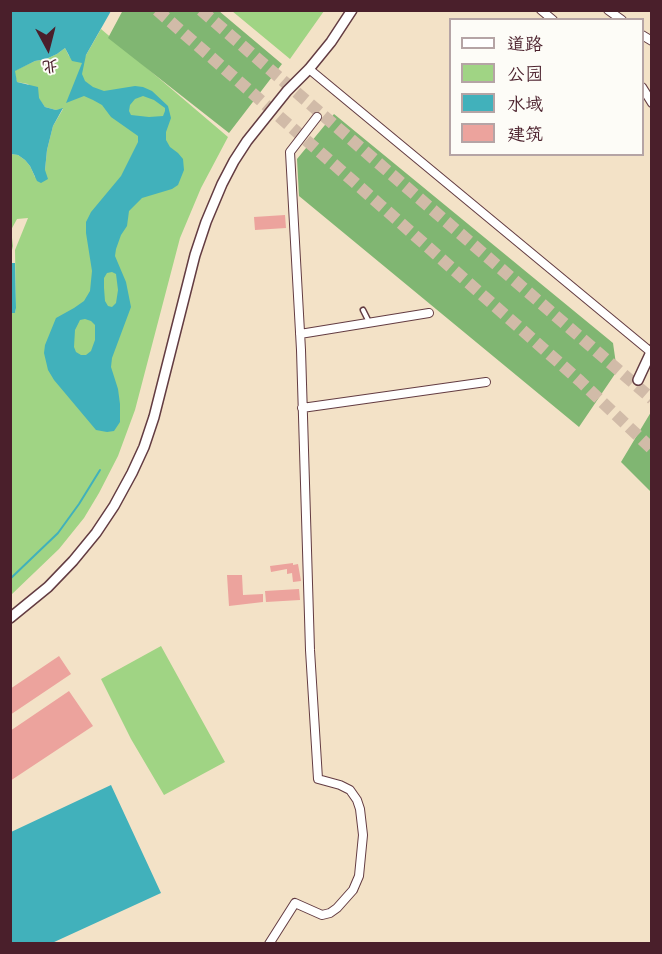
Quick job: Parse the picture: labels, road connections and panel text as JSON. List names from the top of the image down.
{
  "legend": [
    "道路",
    "公园",
    "水域",
    "建筑"
  ],
  "north": "bottom"
}
